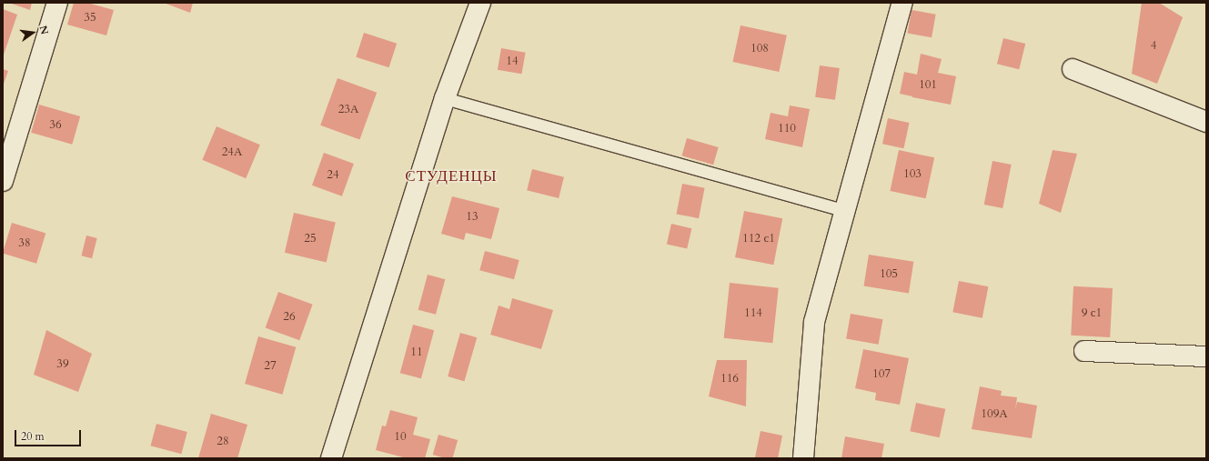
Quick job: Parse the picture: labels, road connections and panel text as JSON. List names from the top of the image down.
{
  "districts": ["СТУДЕНЦЫ"],
  "house_numbers": [
    "35",
    "4",
    "108",
    "14",
    "101",
    "23А",
    "36",
    "110",
    "24А",
    "103",
    "24",
    "13",
    "25",
    "112 с1",
    "38",
    "105",
    "114",
    "9 с1",
    "26",
    "11",
    "39",
    "27",
    "107",
    "116",
    "109А",
    "10",
    "28"
  ],
  "scale_bar": "20 m",
  "north": "right"
}
